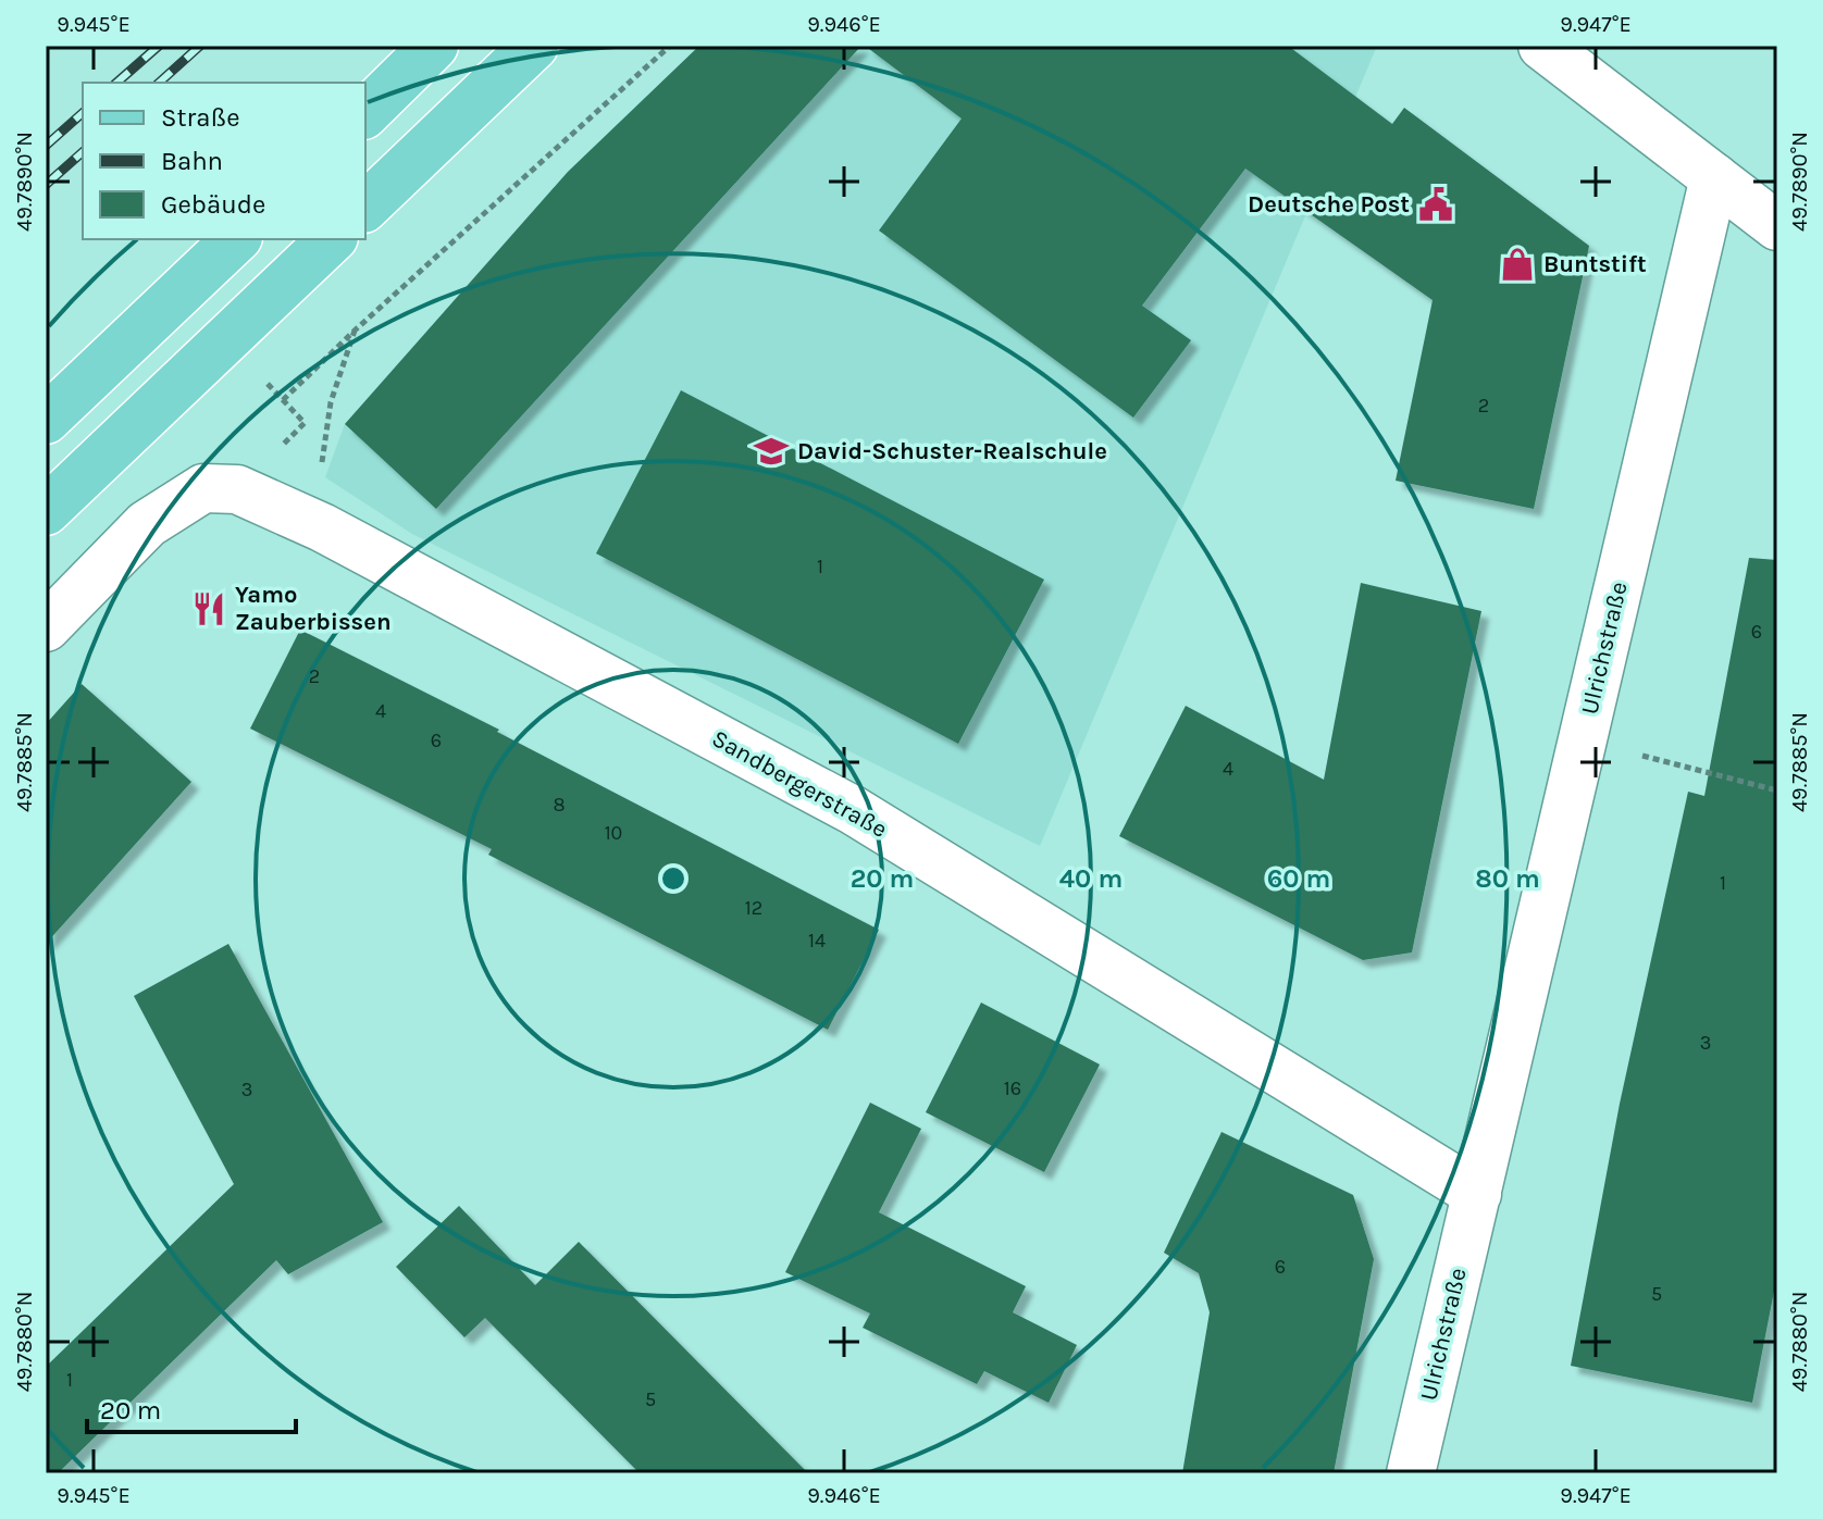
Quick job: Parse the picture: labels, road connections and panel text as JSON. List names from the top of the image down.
{
  "streets": {
    "street": ["Ulrichstraße", "Sandbergerstraße"]
  },
  "crossings": [
    ["Ulrichstraße", "Sandbergerstraße"]
  ],
  "places": {
    "public building": ["Deutsche Post"],
    "shop": ["Buntstift"],
    "school or university": ["David-Schuster-Realschule"],
    "restaurant": ["Yamo Zauberbissen"]
  },
  "house_numbers": [
    "2",
    "1",
    "6",
    "2",
    "4",
    "6",
    "4",
    "8",
    "10",
    "1",
    "12",
    "14",
    "3",
    "16",
    "3",
    "6",
    "5",
    "1",
    "5"
  ],
  "legend": ["Straße", "Bahn", "Gebäude"],
  "scale_bar": "20 m",
  "coordinates": [
    "9.945°E",
    "9.946°E",
    "9.947°E",
    "49.7890°N",
    "49.7885°N",
    "49.7880°N"
  ],
  "rings": [
    "20 m",
    "40 m",
    "60 m",
    "80 m"
  ]
}
